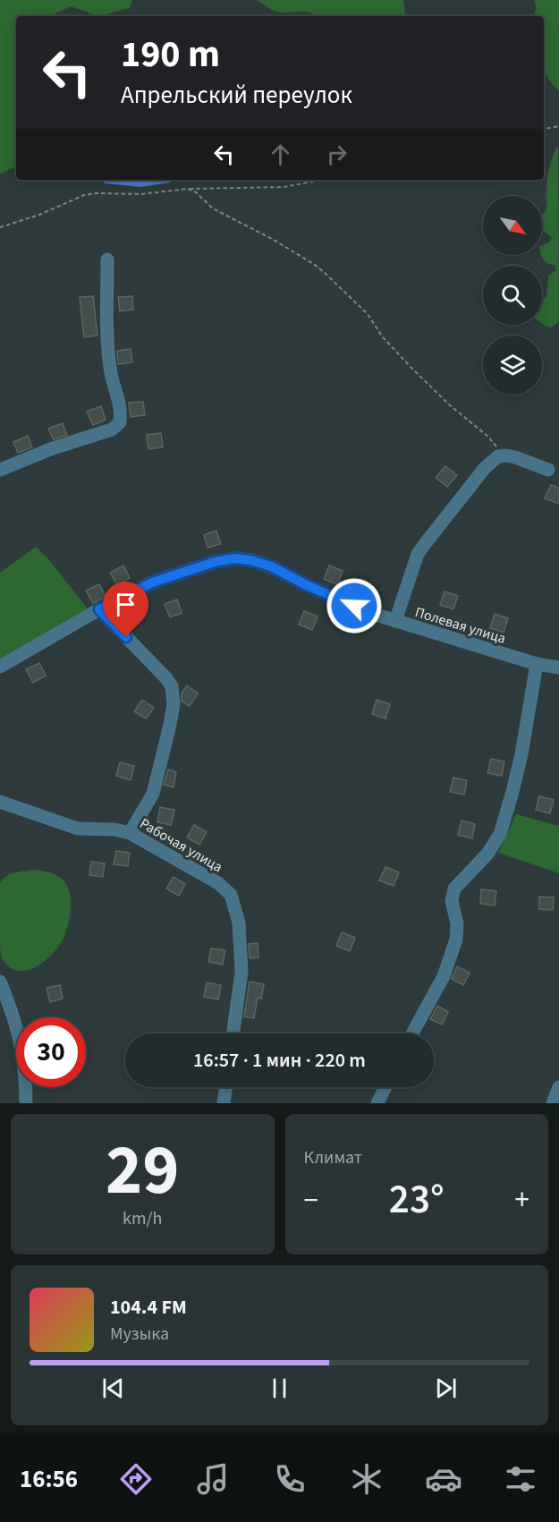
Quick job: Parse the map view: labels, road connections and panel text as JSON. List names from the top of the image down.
{
  "streets": {
    "street": ["Полевая улица", "Рабочая улица"]
  },
  "north": "bottom right",
  "page": {
    "turn": ["190 m", "Апрельский переулок"],
    "limit": "30",
    "trip": "16:57 · 1 мин · 220 m",
    "tile": [
      ["29", "km/h"],
      "Климат"
    ],
    "heat": ["−", "23°", "+"],
    "song": ["104.4 FM", "Музыка"],
    "tabs": "16:56"
  }
}
